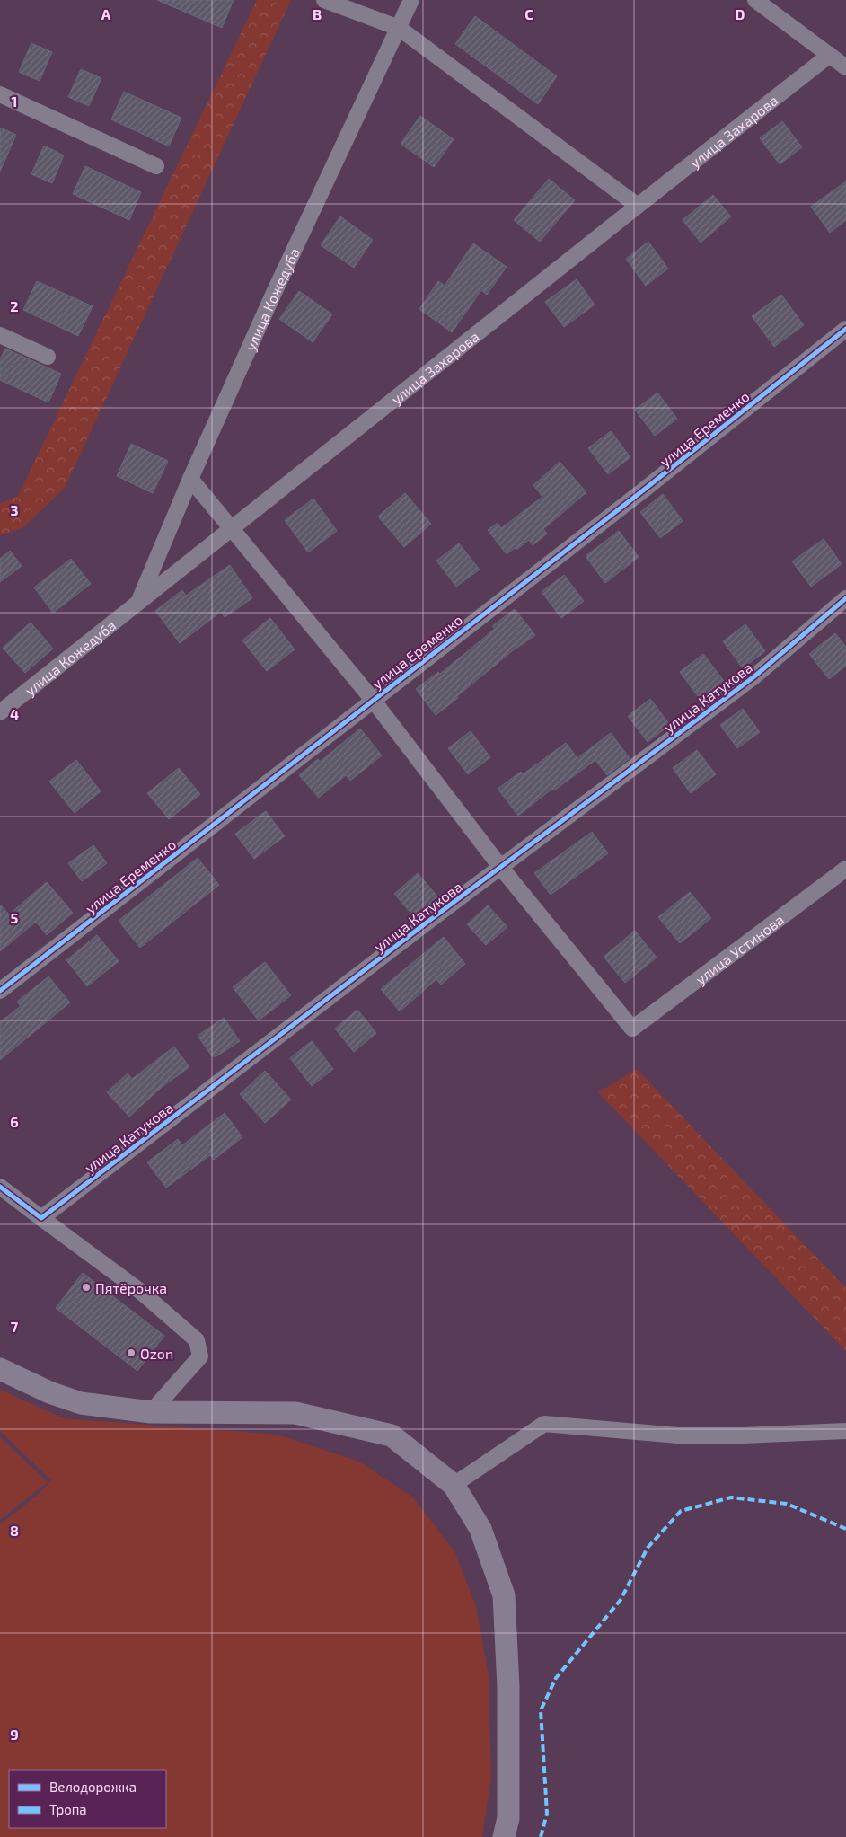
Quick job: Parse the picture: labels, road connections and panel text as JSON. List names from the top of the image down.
{
  "streets": {
    "street": [
      "улица Захарова",
      "улица Кожедуба",
      "улица Еременко",
      "улица Катукова",
      "улица Устинова"
    ]
  },
  "crossings": [
    ["улица Захарова", "улица Кожедуба"],
    ["улица Катукова", "улица Устинова"]
  ],
  "places": ["Пятёрочка", "Ozon"],
  "legend": ["Велодорожка", "Тропа"],
  "grid": {
    "columns": [
      "A",
      "B",
      "C",
      "D"
    ],
    "rows": [
      "1",
      "2",
      "3",
      "4",
      "5",
      "6",
      "7",
      "8",
      "9"
    ]
  }
}
